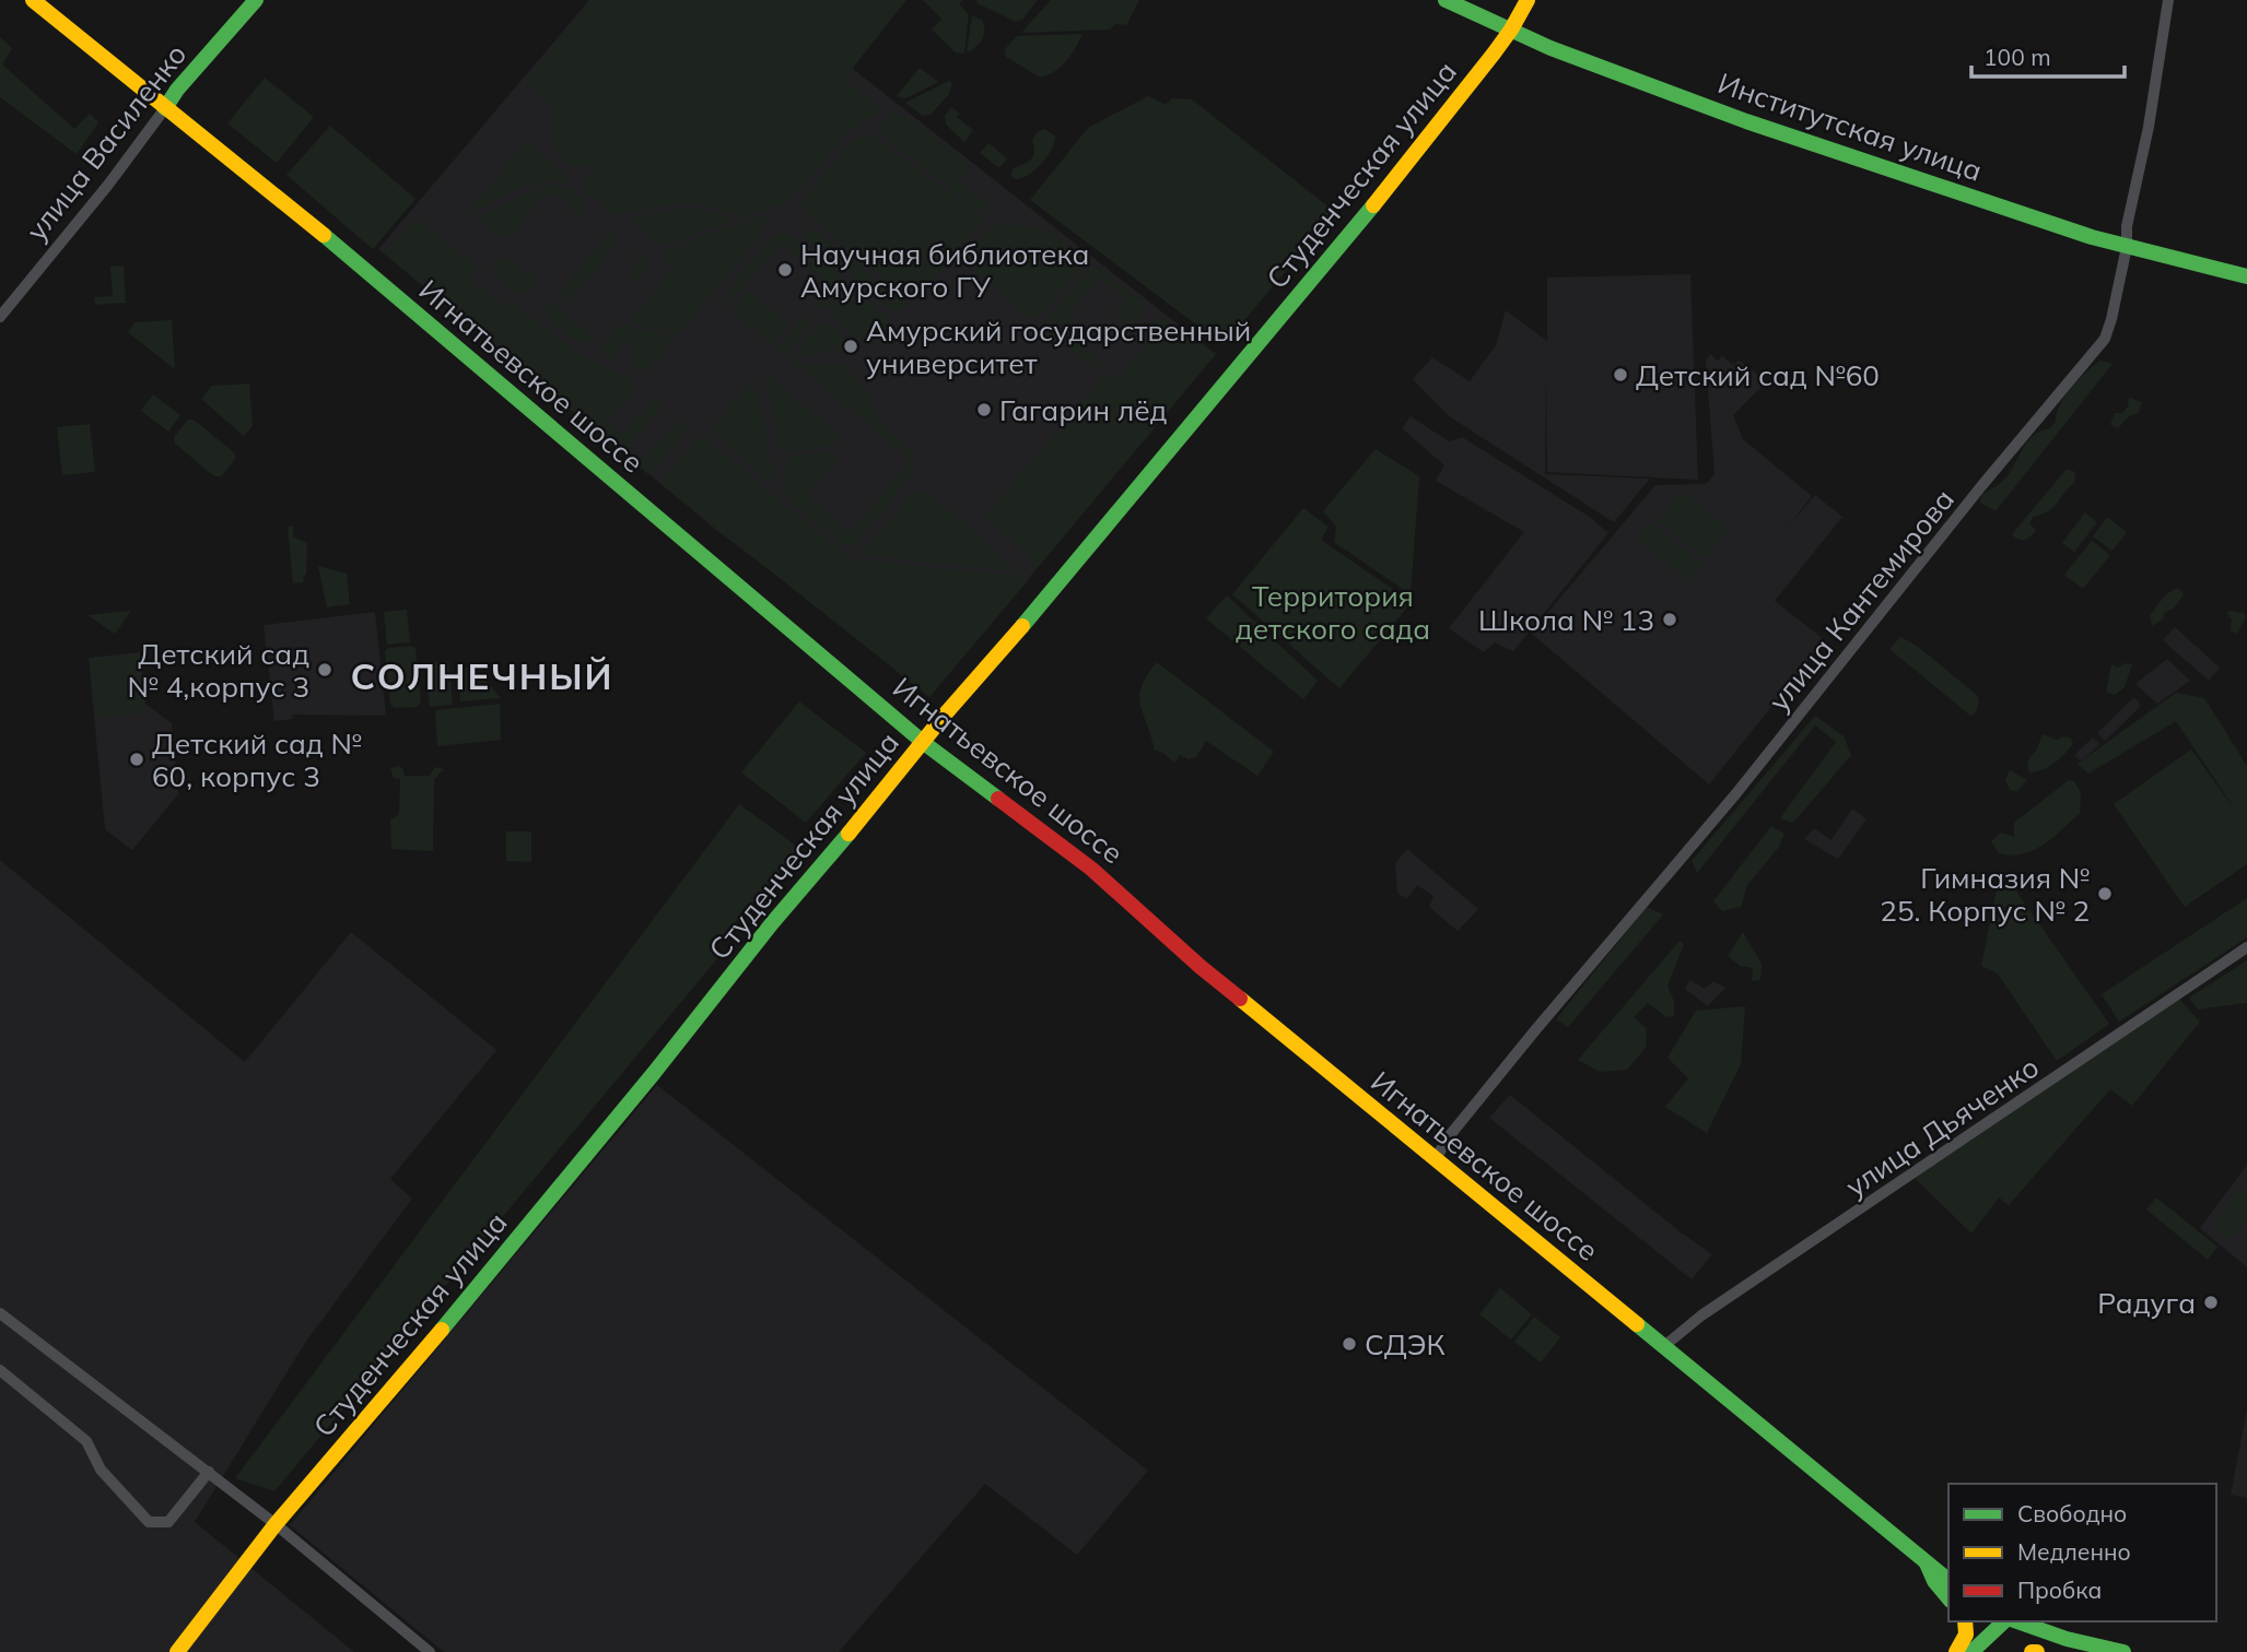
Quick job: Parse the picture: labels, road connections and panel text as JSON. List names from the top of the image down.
{
  "streets": {
    "main road": [
      "Институтская улица",
      "улица Василенко",
      "Студенческая улица",
      "Игнатьевское шоссе"
    ],
    "street": ["улица Кантемирова", "улица Дьяченко"]
  },
  "crossings": [
    ["Институтская улица", "Студенческая улица"],
    ["Институтская улица", "улица Кантемирова"],
    ["улица Василенко", "Игнатьевское шоссе"],
    ["Студенческая улица", "Игнатьевское шоссе"],
    ["Игнатьевское шоссе", "улица Кантемирова"],
    ["Игнатьевское шоссе", "улица Дьяченко"]
  ],
  "districts": ["СОЛНЕЧНЫЙ"],
  "parks": ["Территория детского сада"],
  "places": [
    "Научная библиотека Амурского ГУ",
    "Амурский государственный университет",
    "Детский сад №60",
    "Гагарин лёд",
    "Школа № 13",
    "Детский сад № 4,корпус 3",
    "Детский сад № 60, корпус 3",
    "Гимназия № 25. Корпус № 2",
    "Радуга",
    "СДЭК"
  ],
  "legend": ["Свободно", "Медленно", "Пробка"],
  "scale_bar": "100 m"
}
